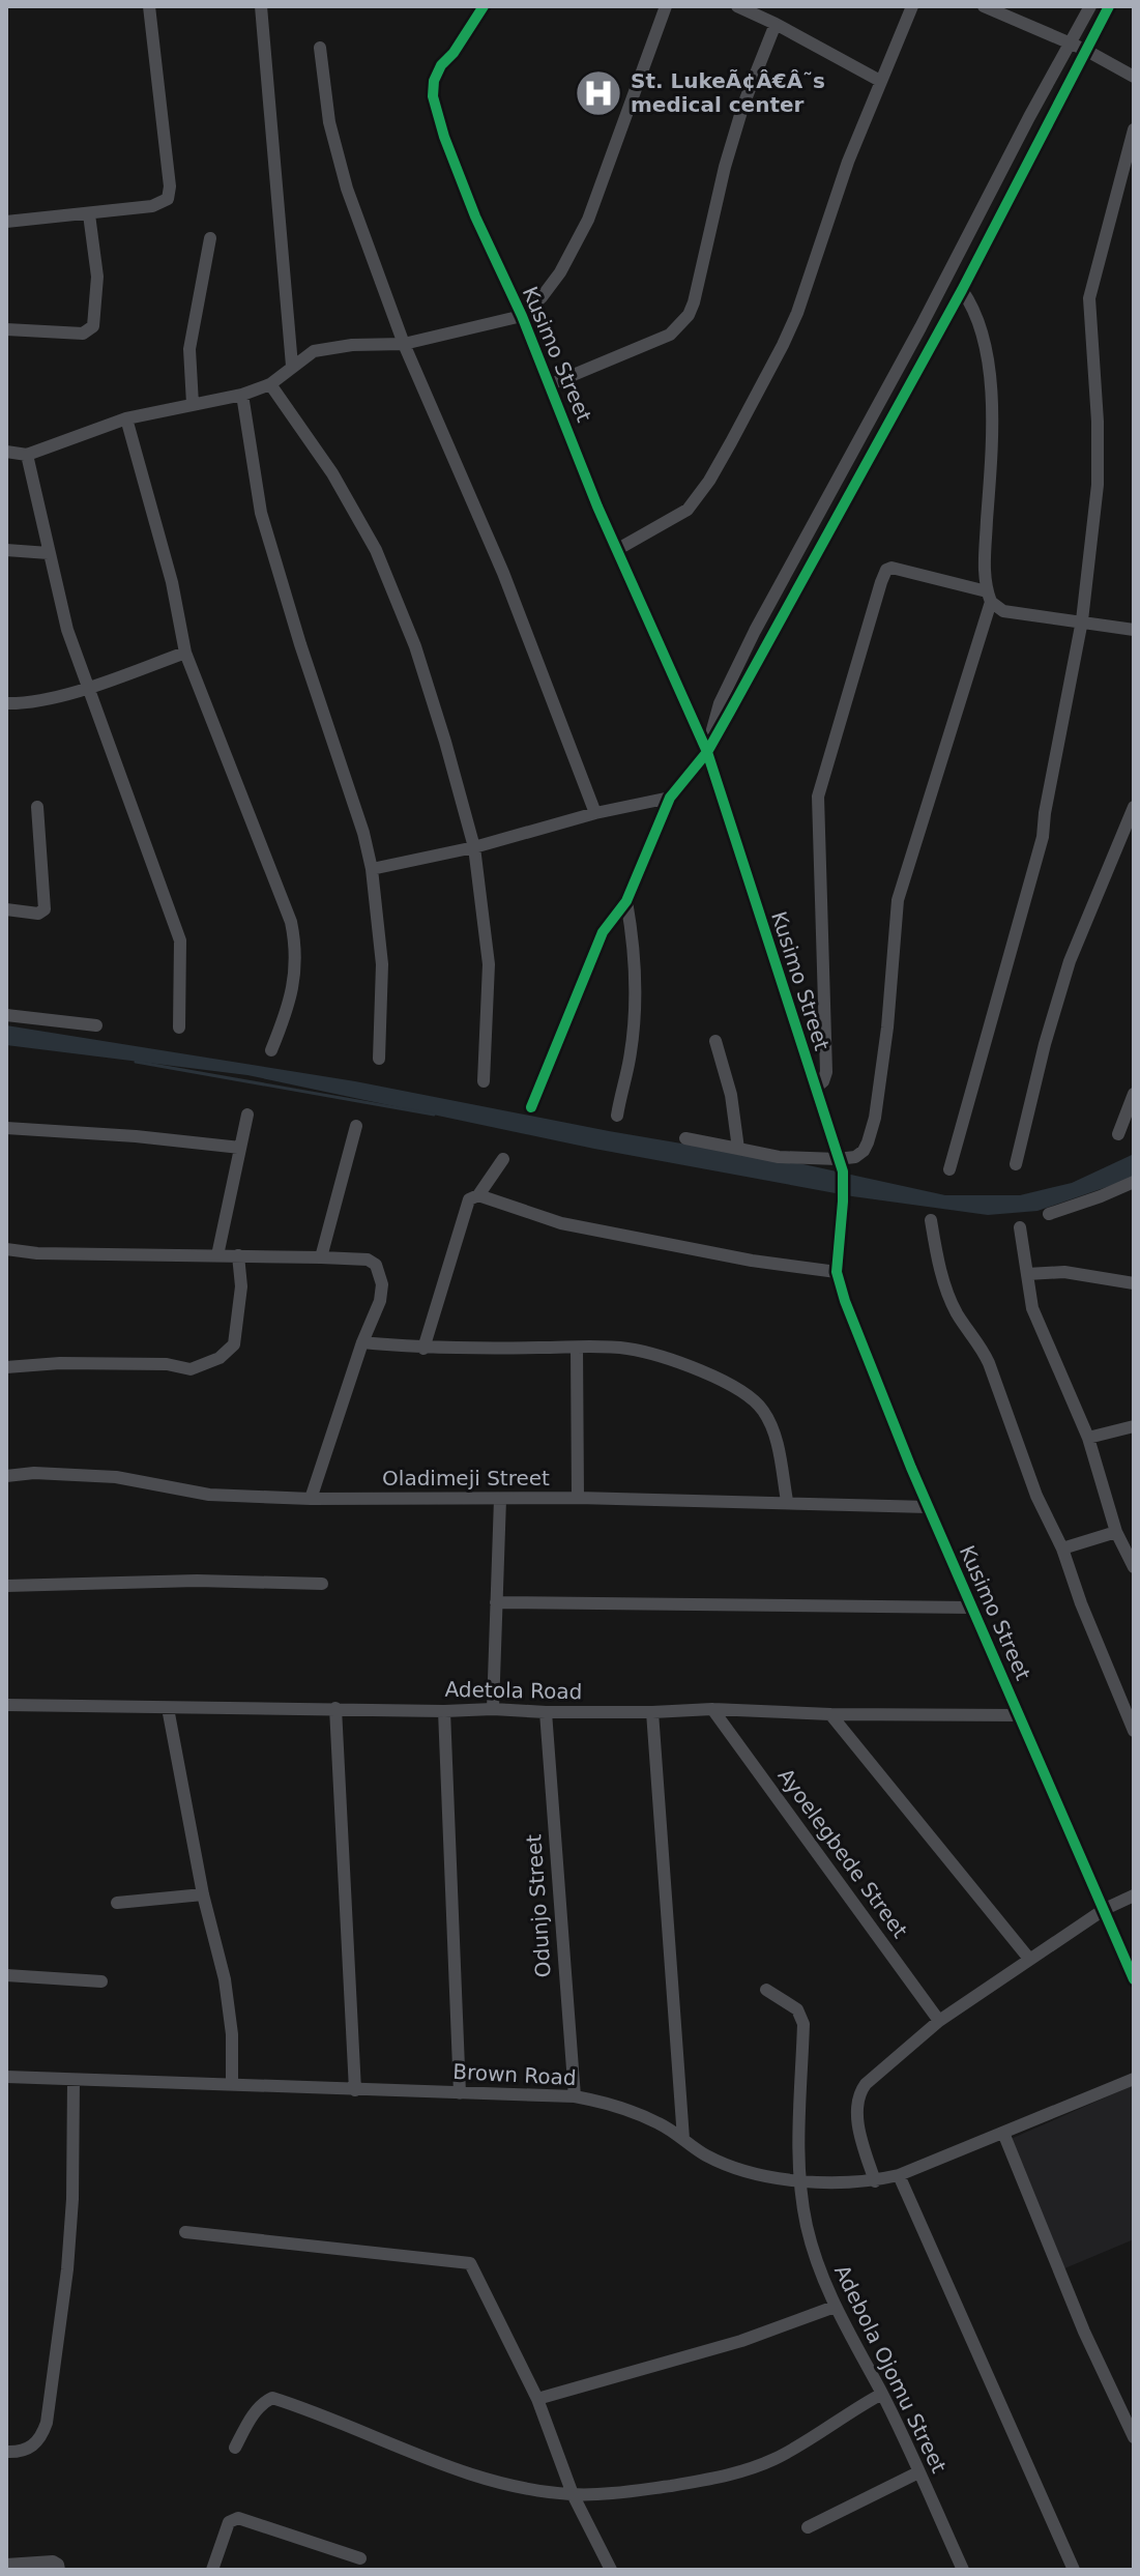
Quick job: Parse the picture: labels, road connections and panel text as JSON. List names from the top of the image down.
{
  "streets": {
    "street": [
      "Kusimo Street",
      "Oladimeji Street",
      "Adetola Road",
      "Ayoelegbede Street",
      "Odunjo Street",
      "Brown Road",
      "Adebola Ojomu Street"
    ]
  },
  "crossings": [
    ["Kusimo Street", "Oladimeji Street"],
    ["Kusimo Street", "Adetola Road"],
    ["Adetola Road", "Ayoelegbede Street"],
    ["Adetola Road", "Odunjo Street"],
    ["Odunjo Street", "Brown Road"],
    ["Brown Road", "Adebola Ojomu Street"]
  ],
  "places": {
    "hospital": ["St. LukeÃ¢Â€Â˜s medical center"]
  }
}
